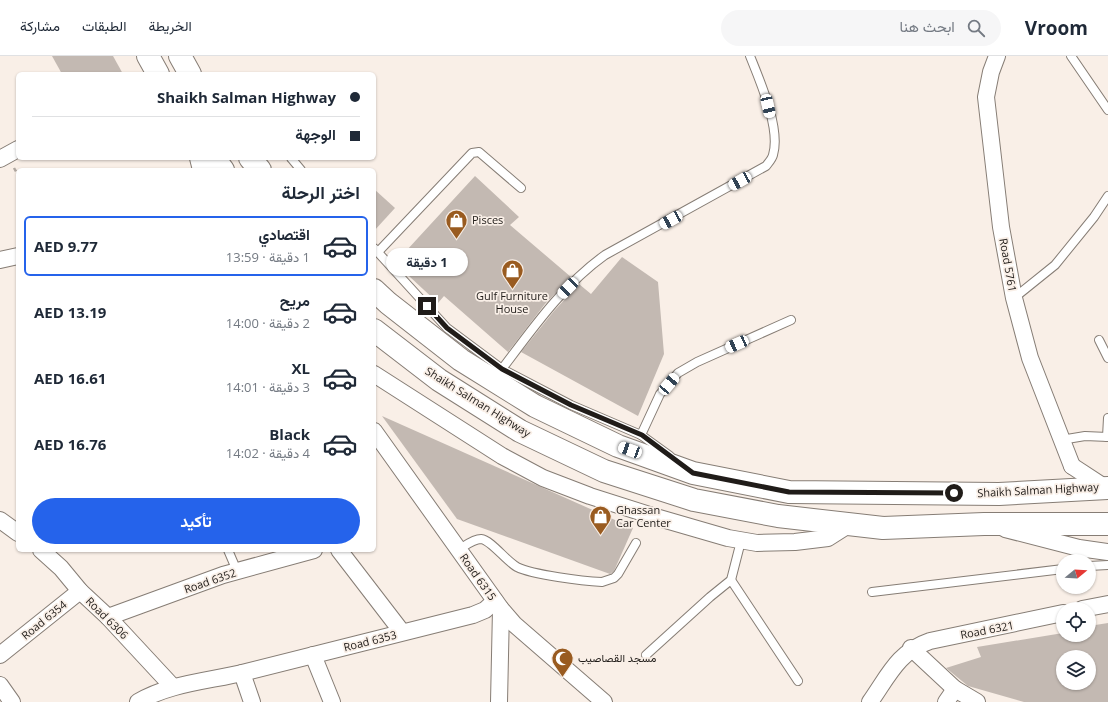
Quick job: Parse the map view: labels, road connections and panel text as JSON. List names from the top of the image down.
{
  "streets": {
    "main road": ["Shaikh Salman Highway"],
    "street": [
      "Road 5761",
      "Road 6315",
      "Road 6352",
      "Road 6306",
      "Road 6354",
      "Road 6321",
      "Road 6353"
    ]
  },
  "crossings": [
    ["Road 6315", "Road 6353"],
    ["Road 6352", "Road 6306"],
    ["Road 6306", "Road 6354"],
    ["Road 6306", "Road 6353"]
  ],
  "places": {
    "shop": ["Pisces", "Gulf Furniture House", "Ghassan Car Center"],
    "mosque": ["مسجد القصاصيب"]
  },
  "north": "right",
  "page": {
    "header": "Vroom",
    "search": "ابحث هنا",
    "nav": ["الخريطة", "الطبقات", "مشاركة"],
    "banner": ["Shaikh Salman Highway", "الوجهة"],
    "heading": "اختر الرحلة",
    "list": [
      {
        "name": "اقتصادي",
        "note": "1 دقيقة · 13:59",
        "value": "AED 9.77"
      },
      {
        "name": "مريح",
        "note": "2 دقيقة · 14:00",
        "value": "AED 13.19"
      },
      {
        "name": "XL",
        "note": "3 دقيقة · 14:01",
        "value": "AED 16.61"
      },
      {
        "name": "Black",
        "note": "4 دقيقة · 14:02",
        "value": "AED 16.76"
      }
    ],
    "bubble": "1 دقيقة",
    "buttons": "تأكيد"
  }
}
